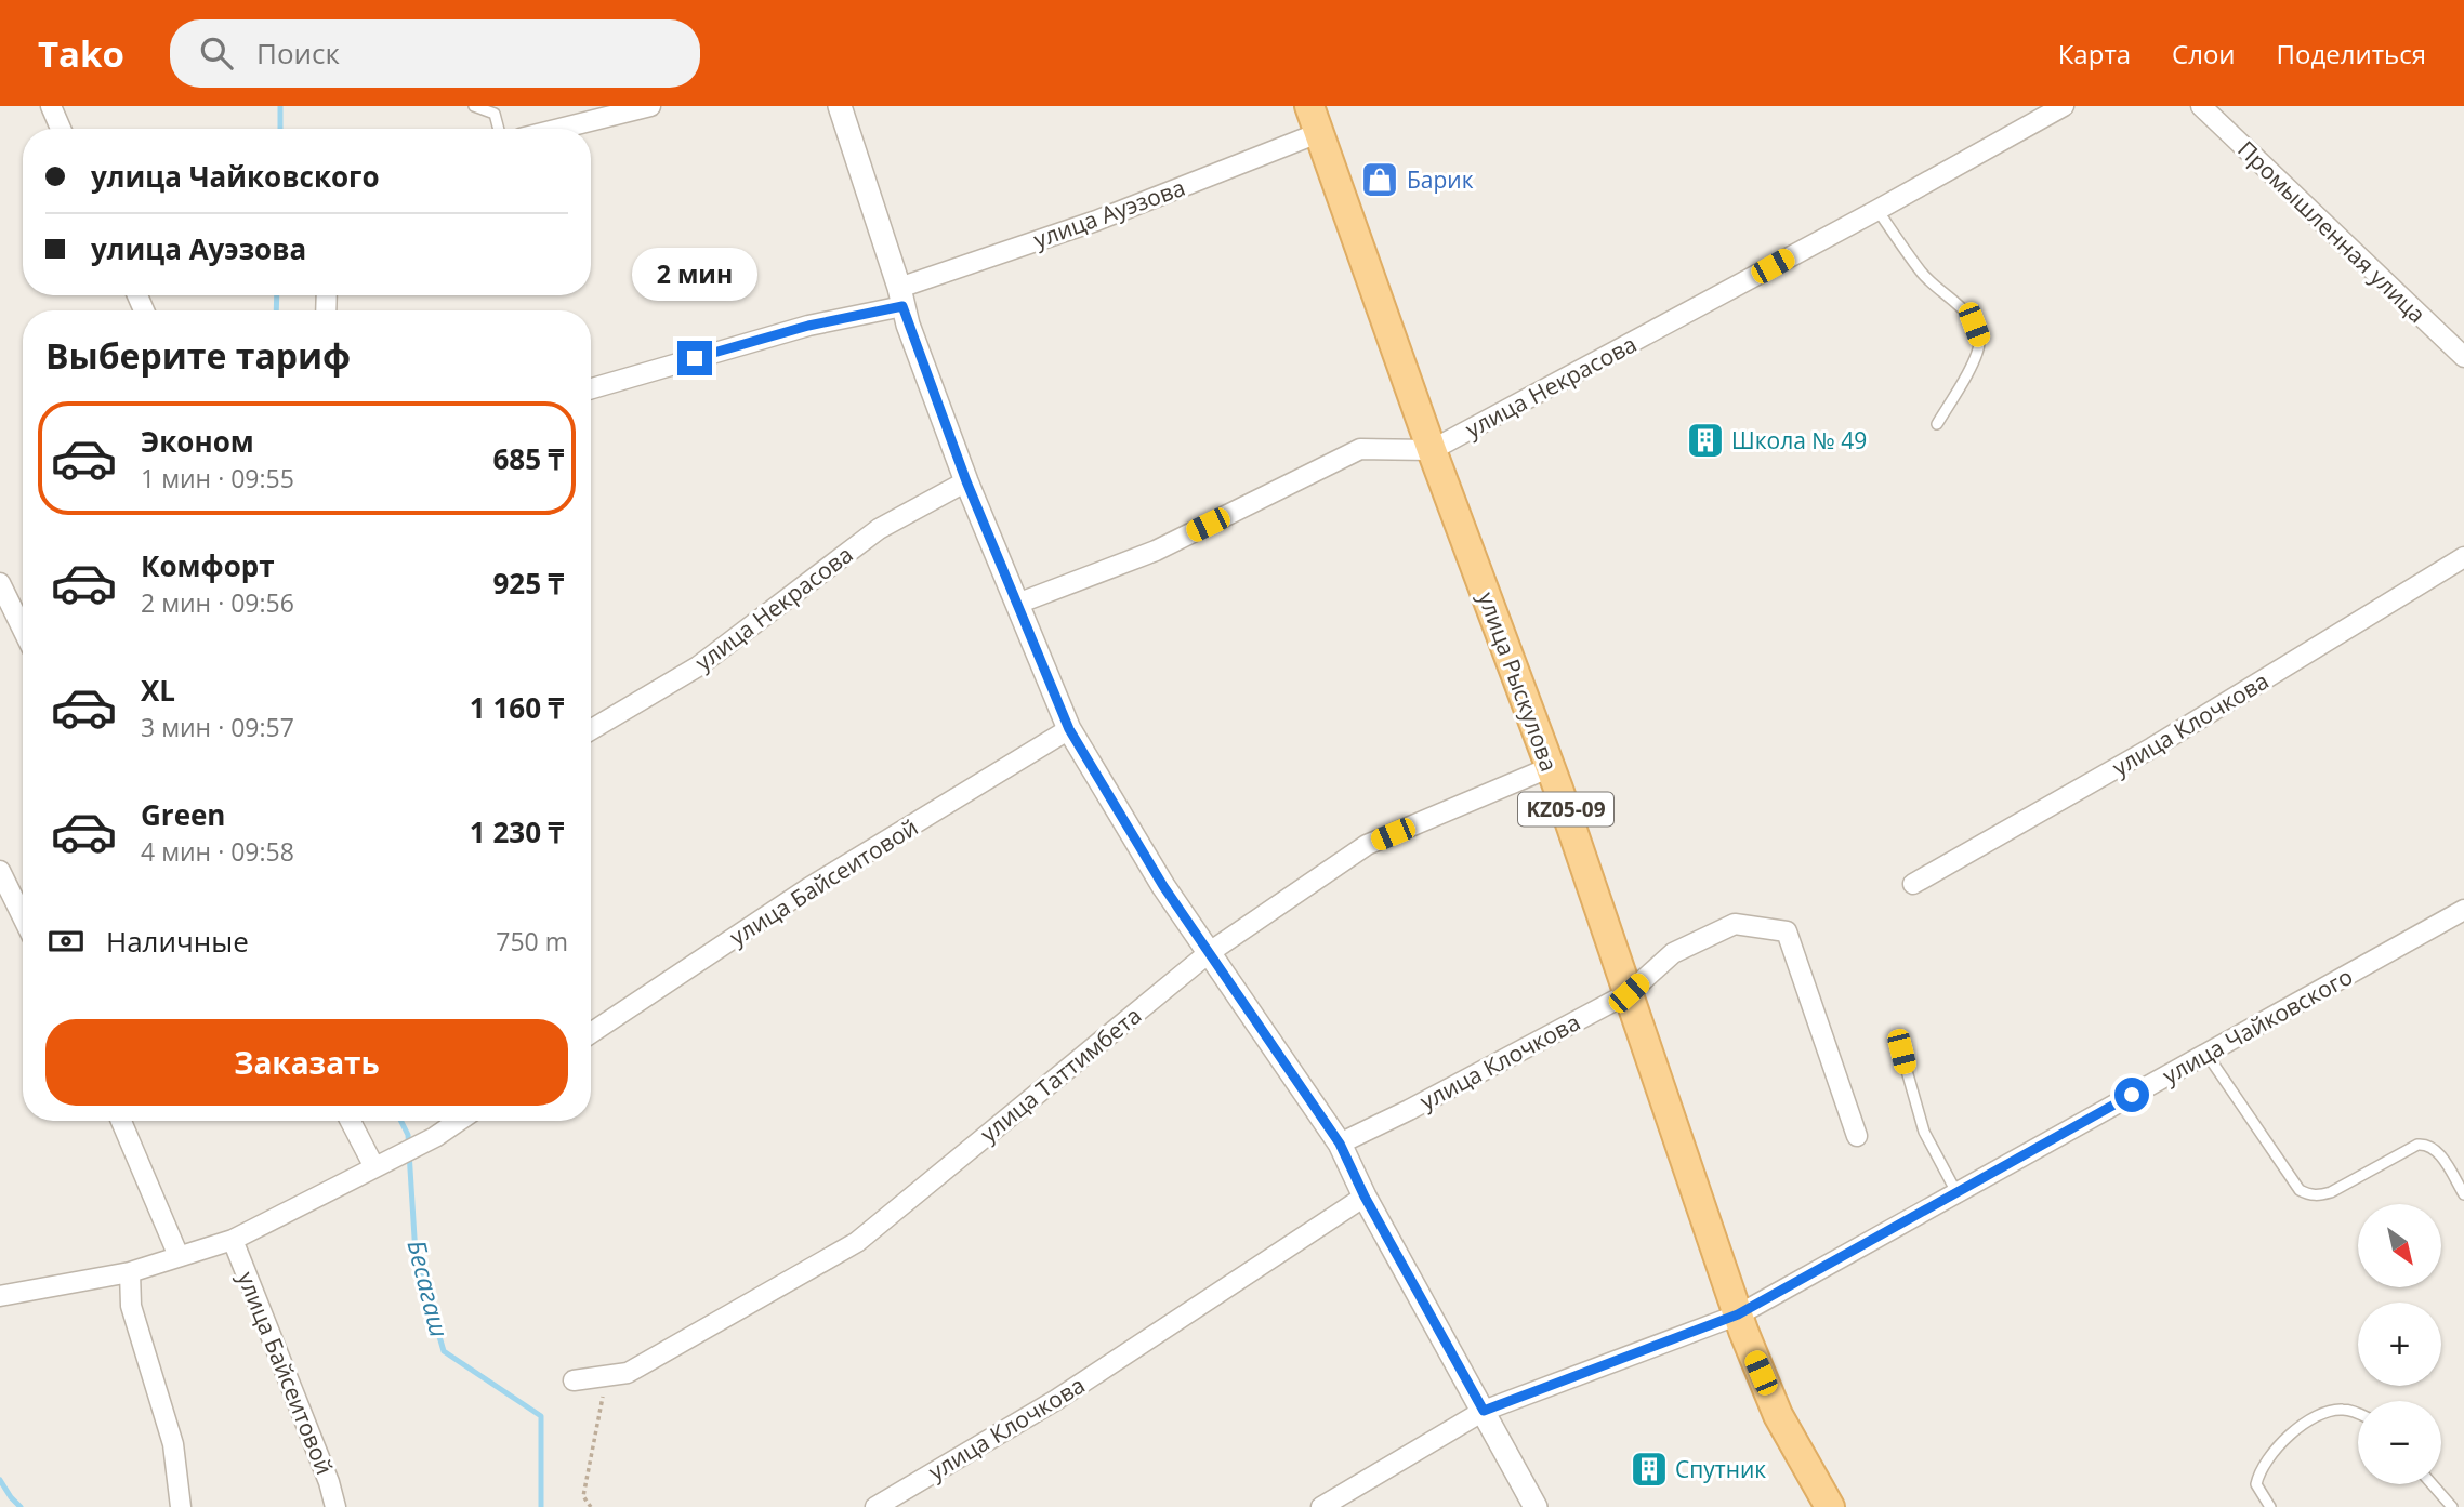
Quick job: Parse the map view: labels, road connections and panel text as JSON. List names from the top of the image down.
{
  "streets": {
    "main road": ["улица Рыскулова", "KZ05-09"],
    "street": [
      "улица Ауэзова",
      "Промышленная улица",
      "улица Некрасова",
      "улица Клочкова",
      "улица Байсеитовой",
      "улица Чайковского",
      "улица Таттимбета"
    ]
  },
  "crossings": [
    ["улица Ауэзова", "улица Рыскулова"],
    ["улица Некрасова", "улица Рыскулова"],
    ["улица Рыскулова", "улица Клочкова"],
    ["улица Рыскулова", "улица Чайковского"],
    ["улица Рыскулова", "улица Таттимбета"]
  ],
  "water": ["Бесагаш"],
  "places": {
    "shop": ["Барик"],
    "building": ["Школа № 49", "Спутник"]
  },
  "north": "bottom right",
  "page": {
    "header": "Tako",
    "search": "Поиск",
    "nav": ["Карта", "Слои", "Поделиться"],
    "banner": ["улица Чайковского", "улица Ауэзова"],
    "bubble": "2 мин",
    "heading": "Выберите тариф",
    "list": [
      {
        "name": "Эконом",
        "note": "1 мин · 09:55",
        "value": "685 ₸"
      },
      {
        "name": "Комфорт",
        "note": "2 мин · 09:56",
        "value": "925 ₸"
      },
      {
        "name": "XL",
        "note": "3 мин · 09:57",
        "value": "1 160 ₸"
      },
      {
        "name": "Green",
        "note": "4 мин · 09:58",
        "value": "1 230 ₸"
      }
    ],
    "pay": ["Наличные", "750 m"],
    "buttons": "Заказать",
    "map_buttons": ["+", "−"]
  }
}
